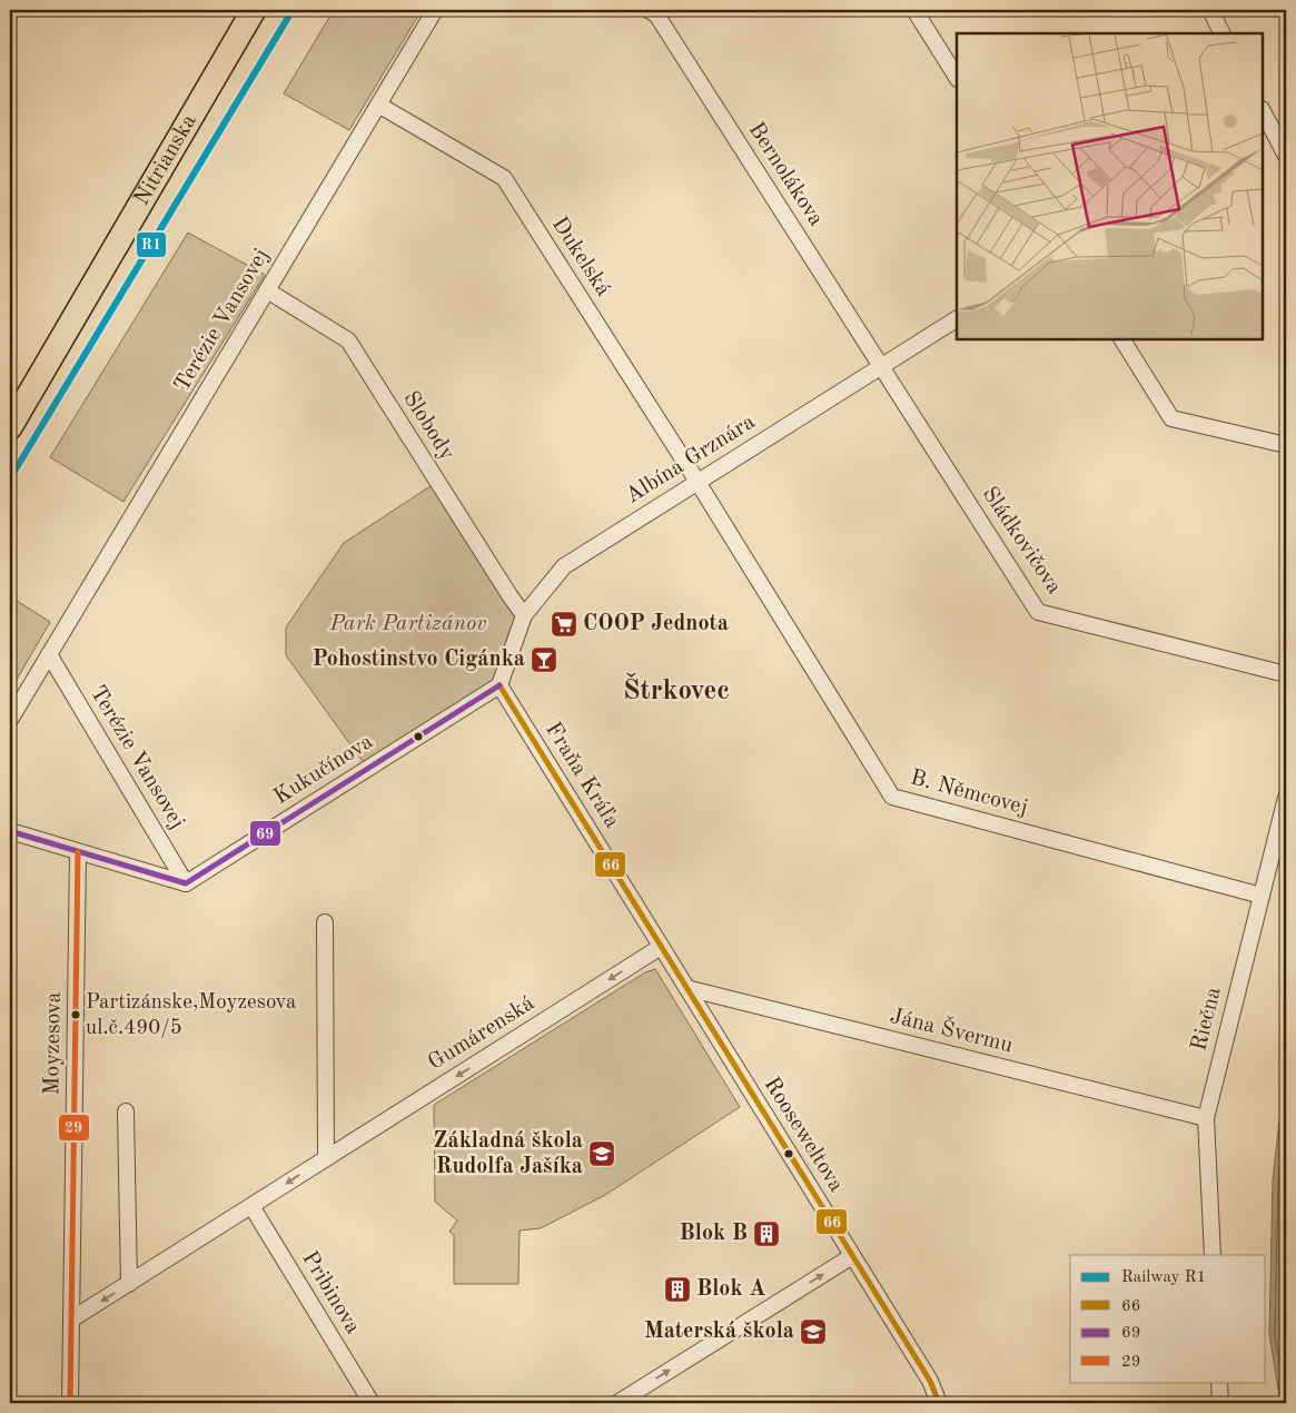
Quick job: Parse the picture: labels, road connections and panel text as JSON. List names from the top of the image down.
{
  "streets": {
    "main road": ["Nitrianska"],
    "street": [
      "Bernolákova",
      "Dukelská",
      "Terézie Vansovej",
      "Slobody",
      "Albína Grznára",
      "Sládkovičova",
      "Kukučínova",
      "Fraňa Kráľa",
      "B. Němcovej",
      "Riečna",
      "Jána Švermu",
      "Gumárenská",
      "Moyzesova",
      "Rooseweltova",
      "Pribinova"
    ]
  },
  "crossings": [
    ["Bernolákova", "Albína Grznára"],
    ["Bernolákova", "Sládkovičova"],
    ["Dukelská", "Terézie Vansovej"],
    ["Dukelská", "Albína Grznára"],
    ["Dukelská", "B. Němcovej"],
    ["Terézie Vansovej", "Slobody"],
    ["Terézie Vansovej", "Kukučínova"],
    ["Slobody", "Albína Grznára"],
    ["Albína Grznára", "Sládkovičova"],
    ["Albína Grznára", "Kukučínova"],
    ["Albína Grznára", "Fraňa Kráľa"],
    ["Albína Grznára", "B. Němcovej"],
    ["Kukučínova", "Fraňa Kráľa"],
    ["Fraňa Kráľa", "Gumárenská"],
    ["Fraňa Kráľa", "Rooseweltova"],
    ["B. Němcovej", "Riečna"],
    ["Riečna", "Jána Švermu"],
    ["Jána Švermu", "Rooseweltova"],
    ["Gumárenská", "Moyzesova"],
    ["Gumárenská", "Rooseweltova"],
    ["Gumárenská", "Pribinova"]
  ],
  "one_way": ["Gumárenská"],
  "districts": ["Štrkovec"],
  "parks": ["Park Partizánov"],
  "places": {
    "supermarket": ["COOP Jednota"],
    "bar": ["Pohostinstvo Cigánka"],
    "other": ["Partizánske,Moyzesova ul.č.490/5"],
    "school or university": ["Základná škola Rudolfa Jašíka", "Materská škola"],
    "building": ["Blok B", "Blok A"]
  },
  "lines": [
    "rail line R1",
    "transit line 66",
    "transit line 69",
    "transit line 29"
  ],
  "legend": [
    "Railway R1",
    "66",
    "69",
    "29"
  ]
}
